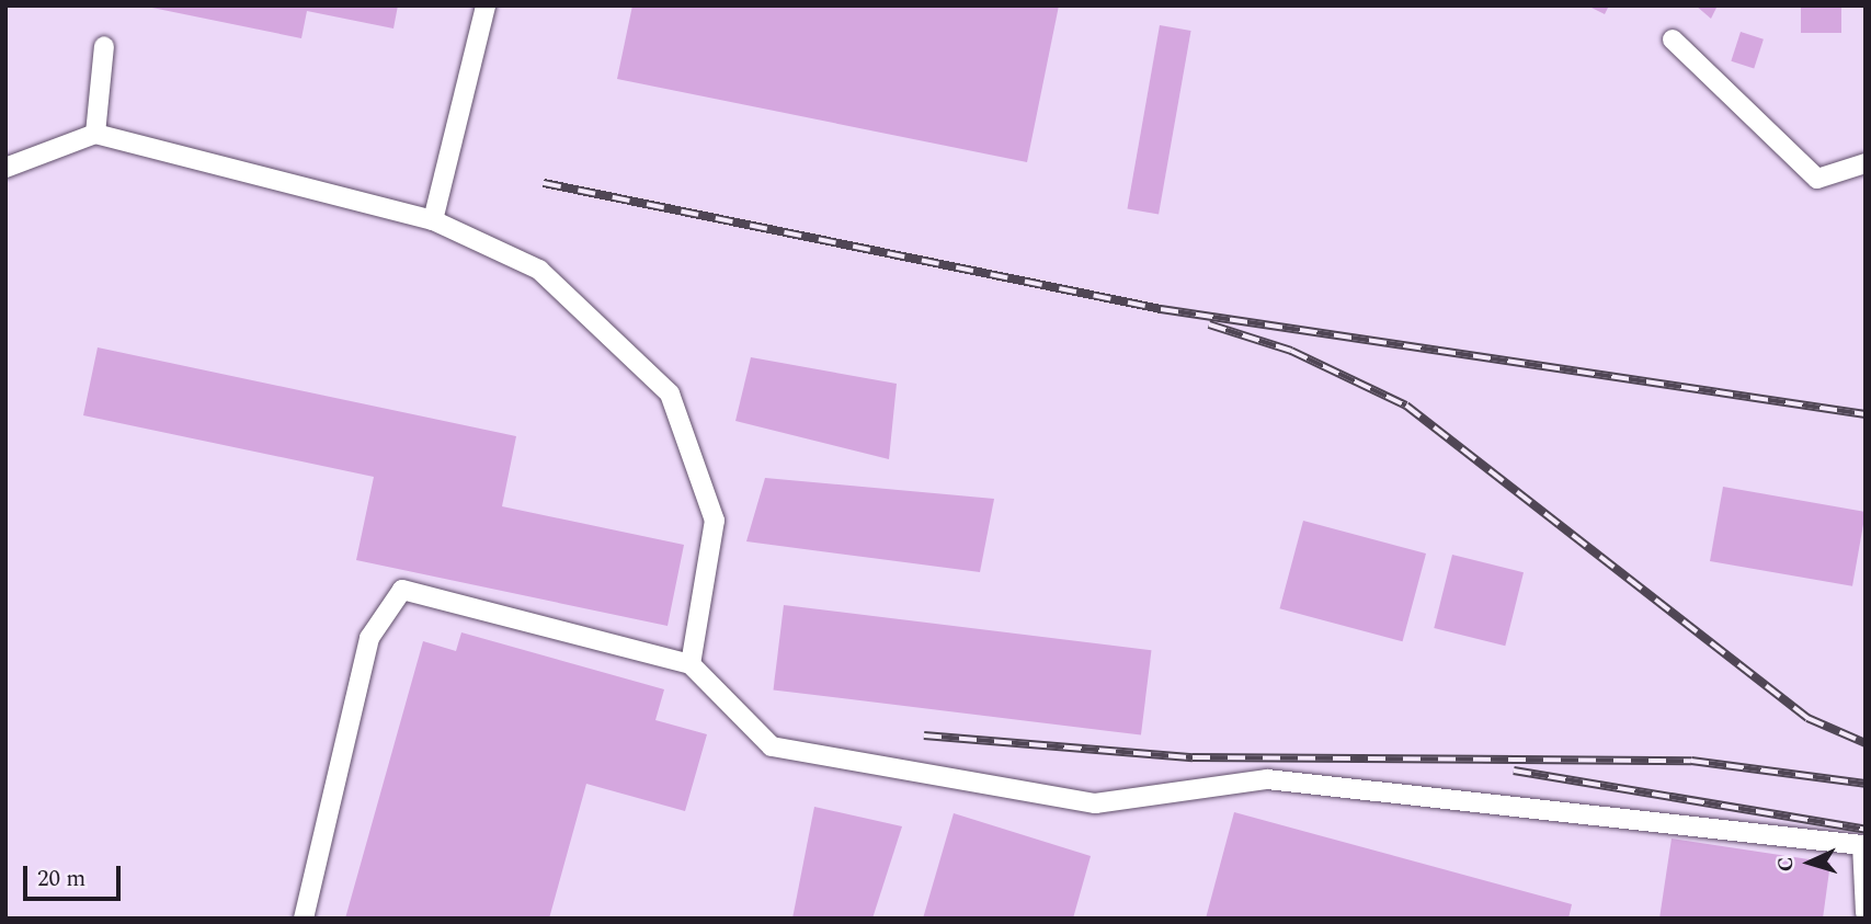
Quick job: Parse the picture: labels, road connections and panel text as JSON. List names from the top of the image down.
{
  "scale_bar": "20 m",
  "north": "left"
}
